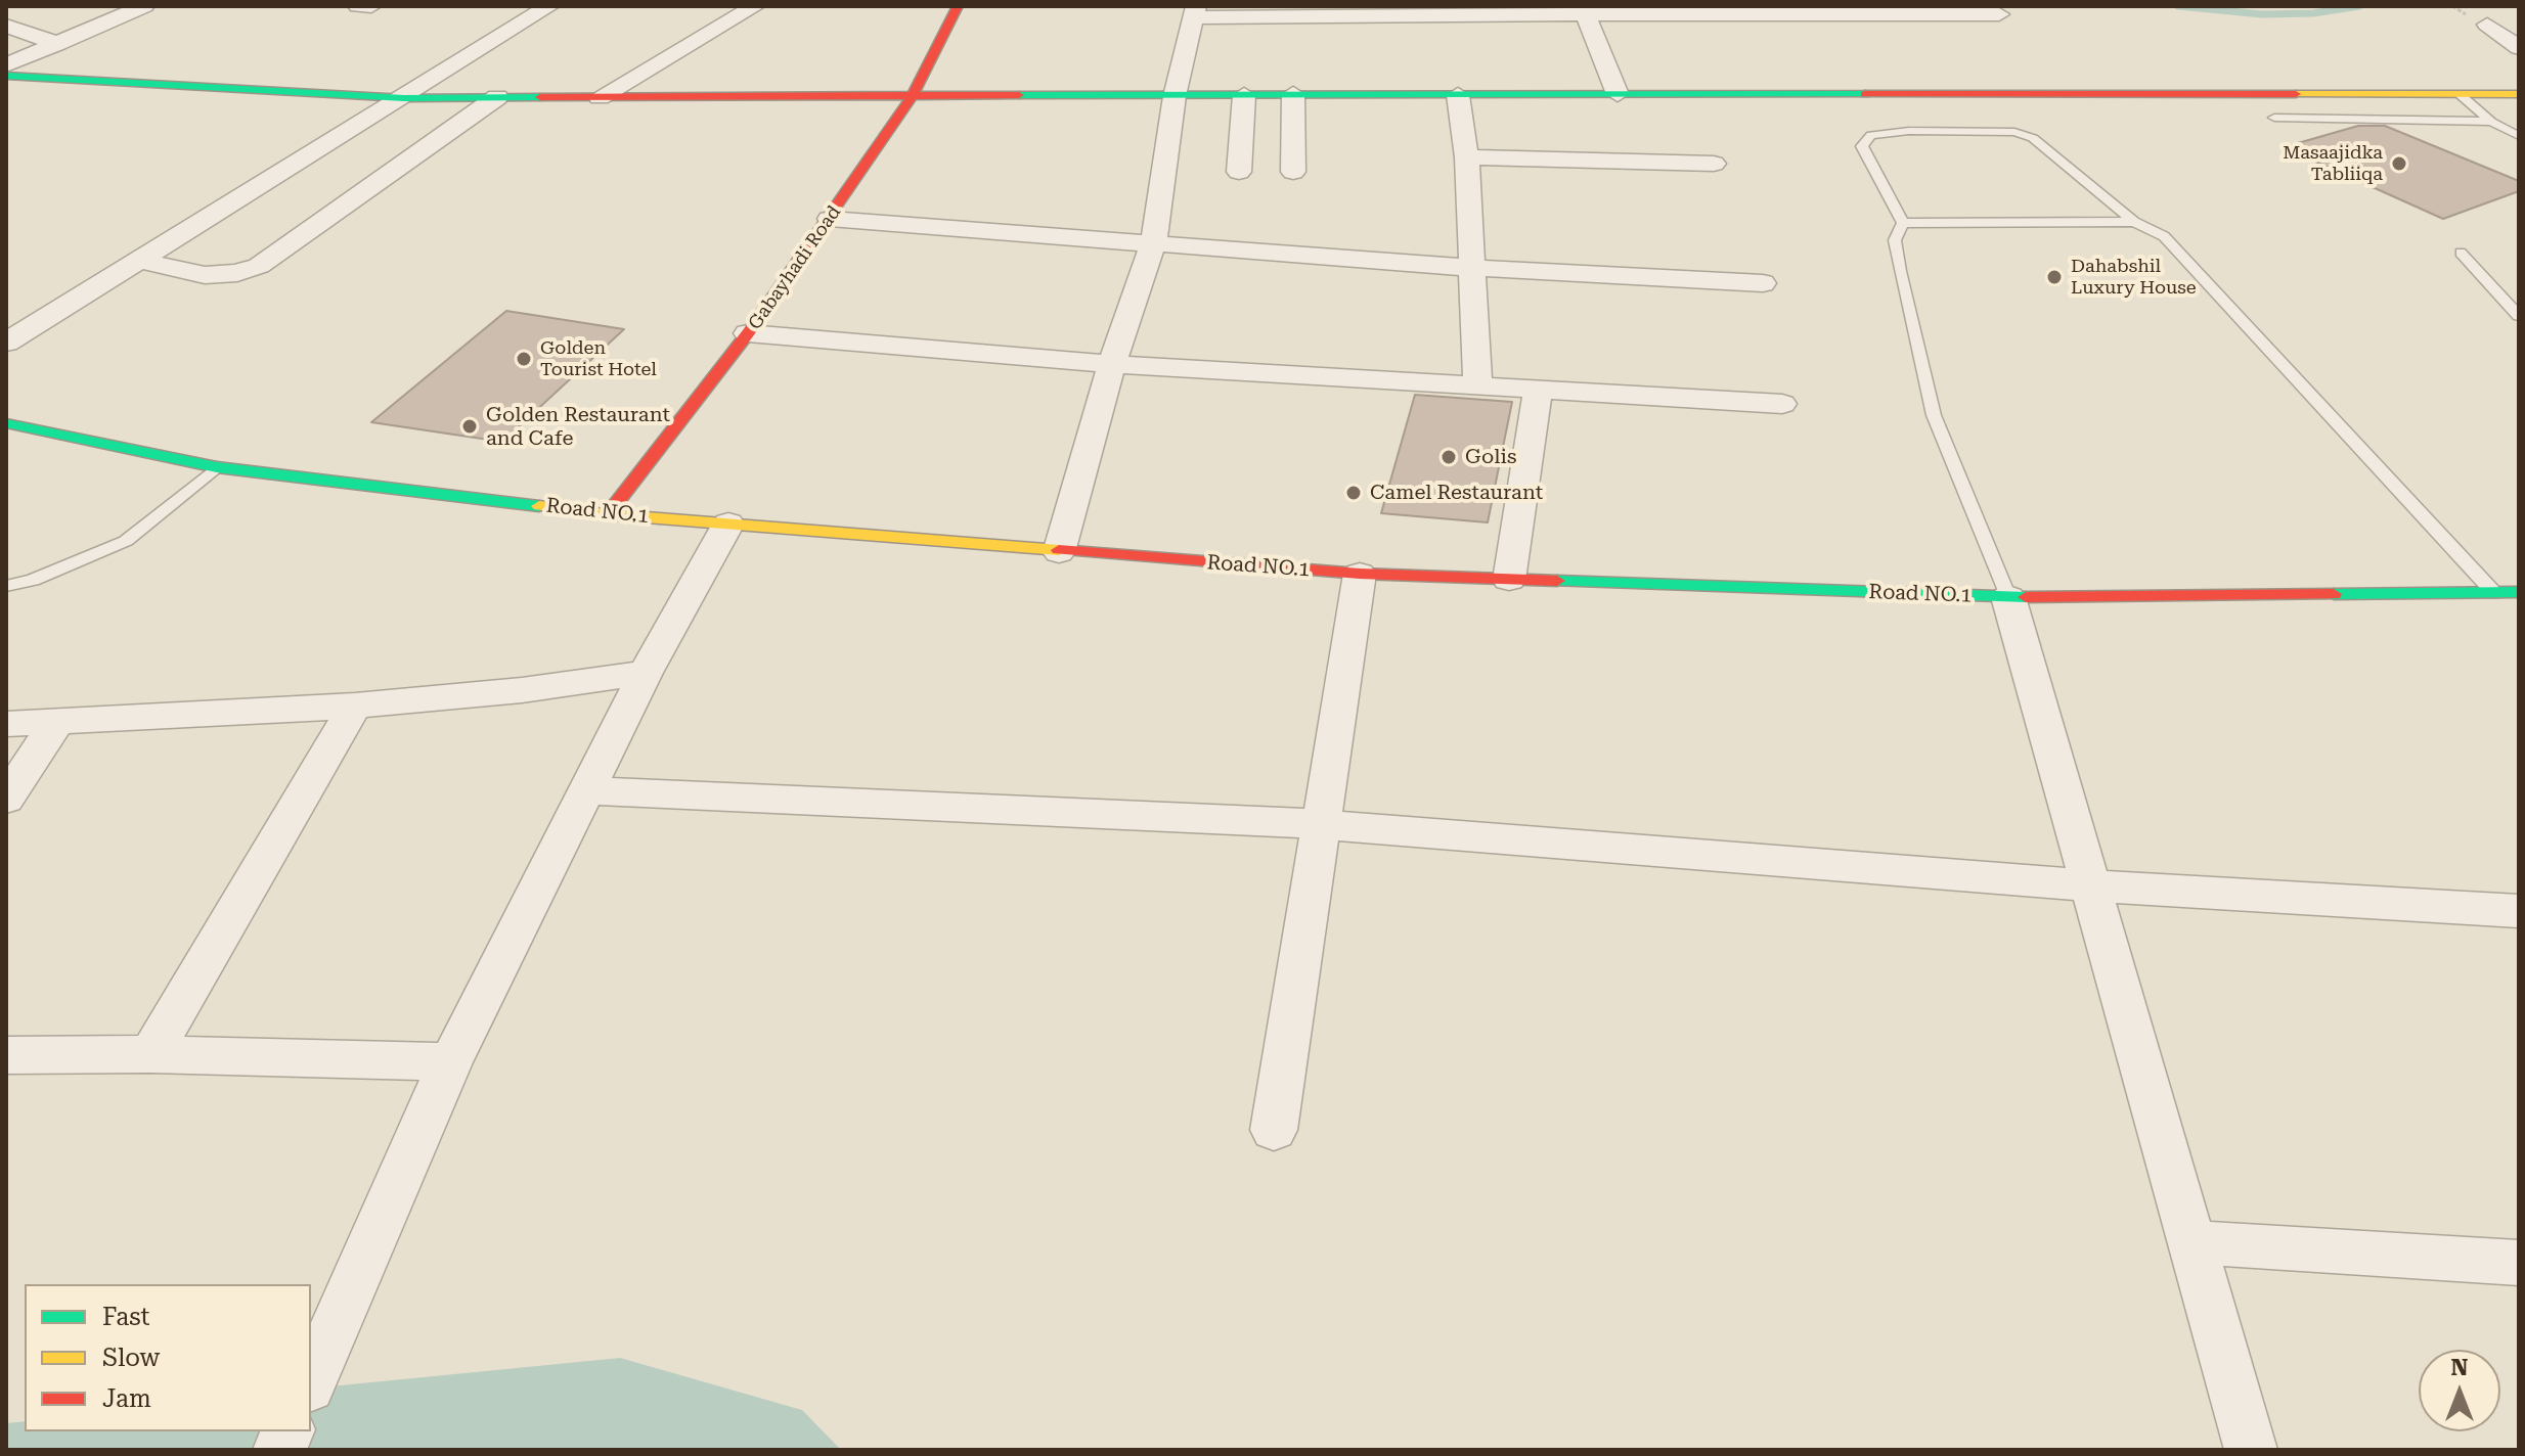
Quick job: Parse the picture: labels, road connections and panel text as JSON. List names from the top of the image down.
{
  "streets": {
    "main road": ["Gabayhadi Road", "Road NO.1"]
  },
  "crossings": [
    ["Gabayhadi Road", "Road NO.1"]
  ],
  "places": [
    "Masaajidka Tabliiqa",
    "Dahabshil Luxury House",
    "Golden Tourist Hotel",
    "Golden Restaurant and Cafe",
    "Golis",
    "Camel Restaurant"
  ],
  "legend": ["Fast", "Slow", "Jam"],
  "north": "top"
}
